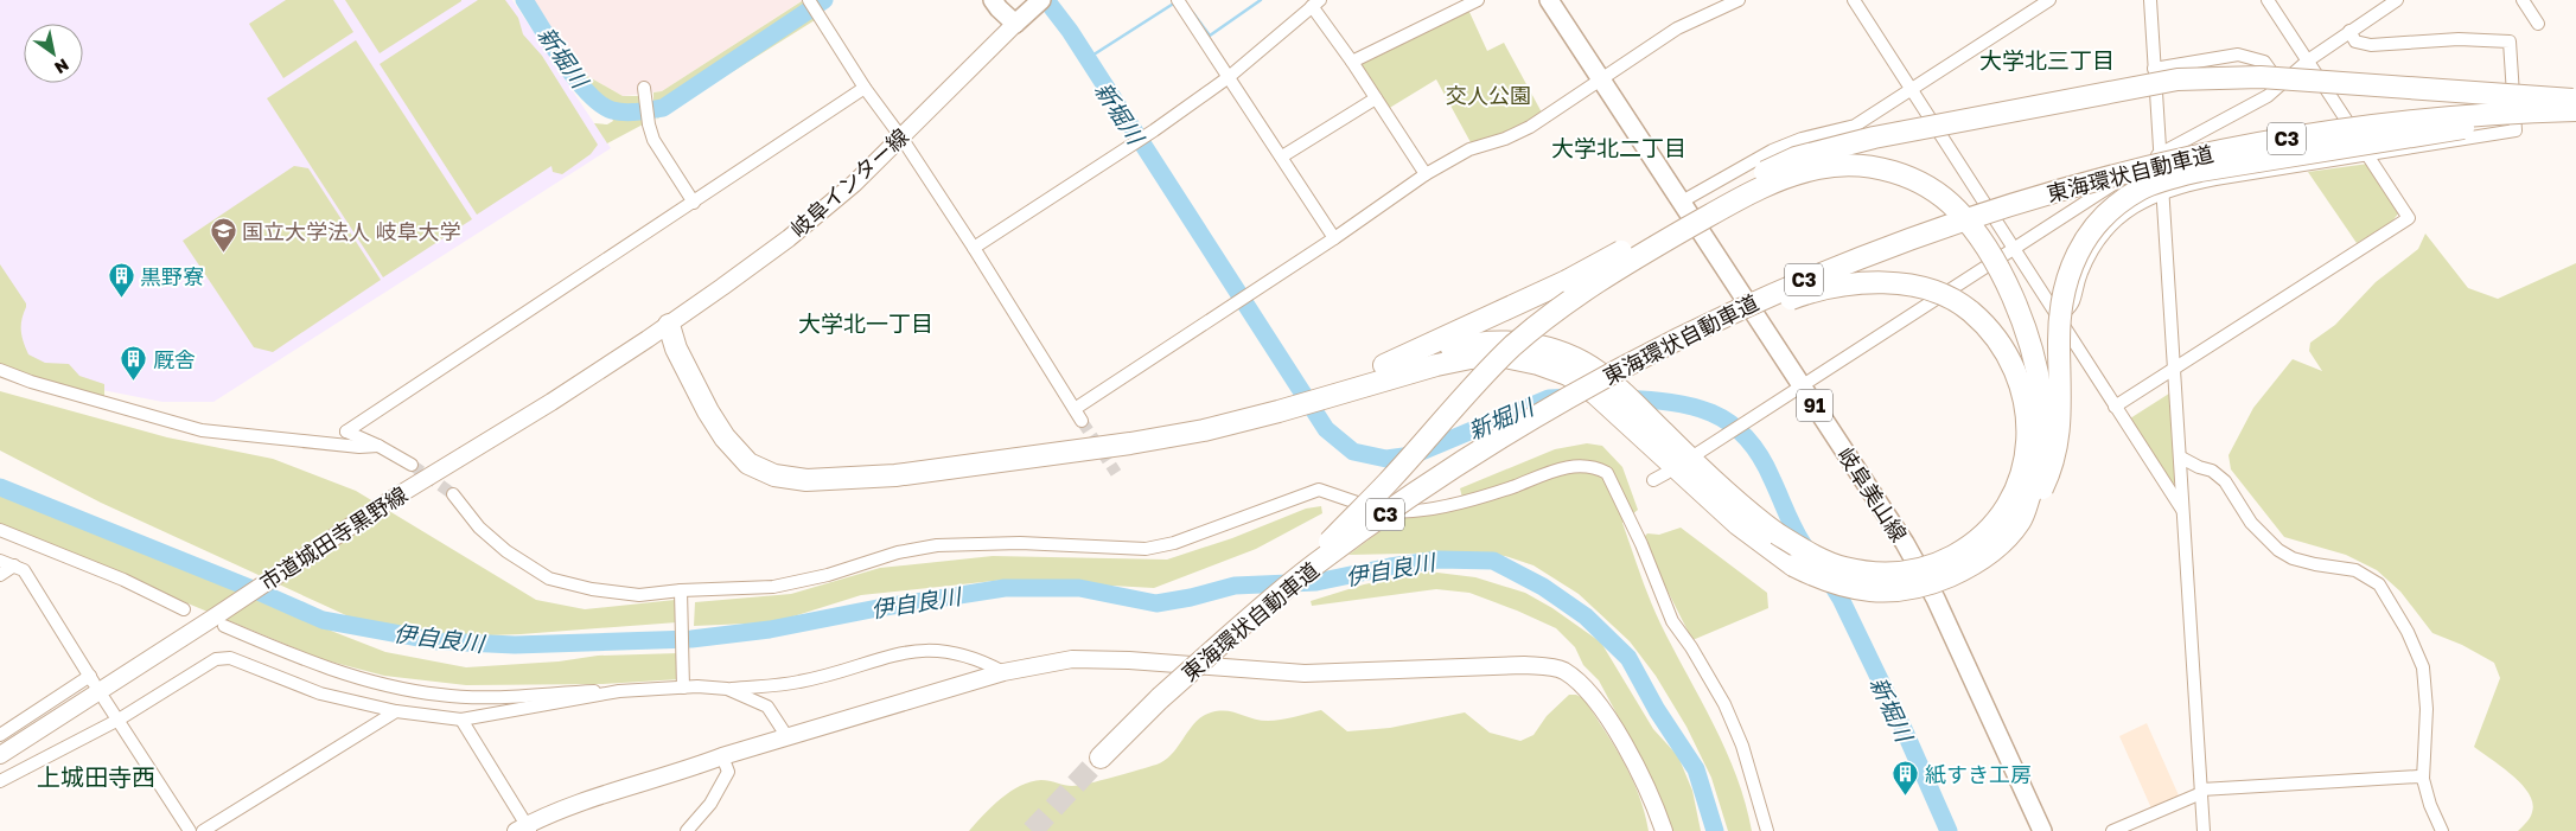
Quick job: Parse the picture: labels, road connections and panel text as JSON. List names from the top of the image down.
{
  "streets": {
    "highway": ["C3", "東海環状自動車道"],
    "main road": ["91", "岐阜美山線"],
    "street": ["岐阜インター線", "市道城田寺黒野線"]
  },
  "crossings": [
    ["岐阜インター線", "市道城田寺黒野線"]
  ],
  "districts": [
    "大学北三丁目",
    "大学北二丁目",
    "大学北一丁目",
    "上城田寺西"
  ],
  "water": ["新堀川", "伊自良川"],
  "parks": ["交人公園"],
  "places": {
    "school or university": ["国立大学法人 岐阜大学"],
    "building": ["黒野寮", "厩舎", "紙すき工房"]
  },
  "north": "bottom right"
}
